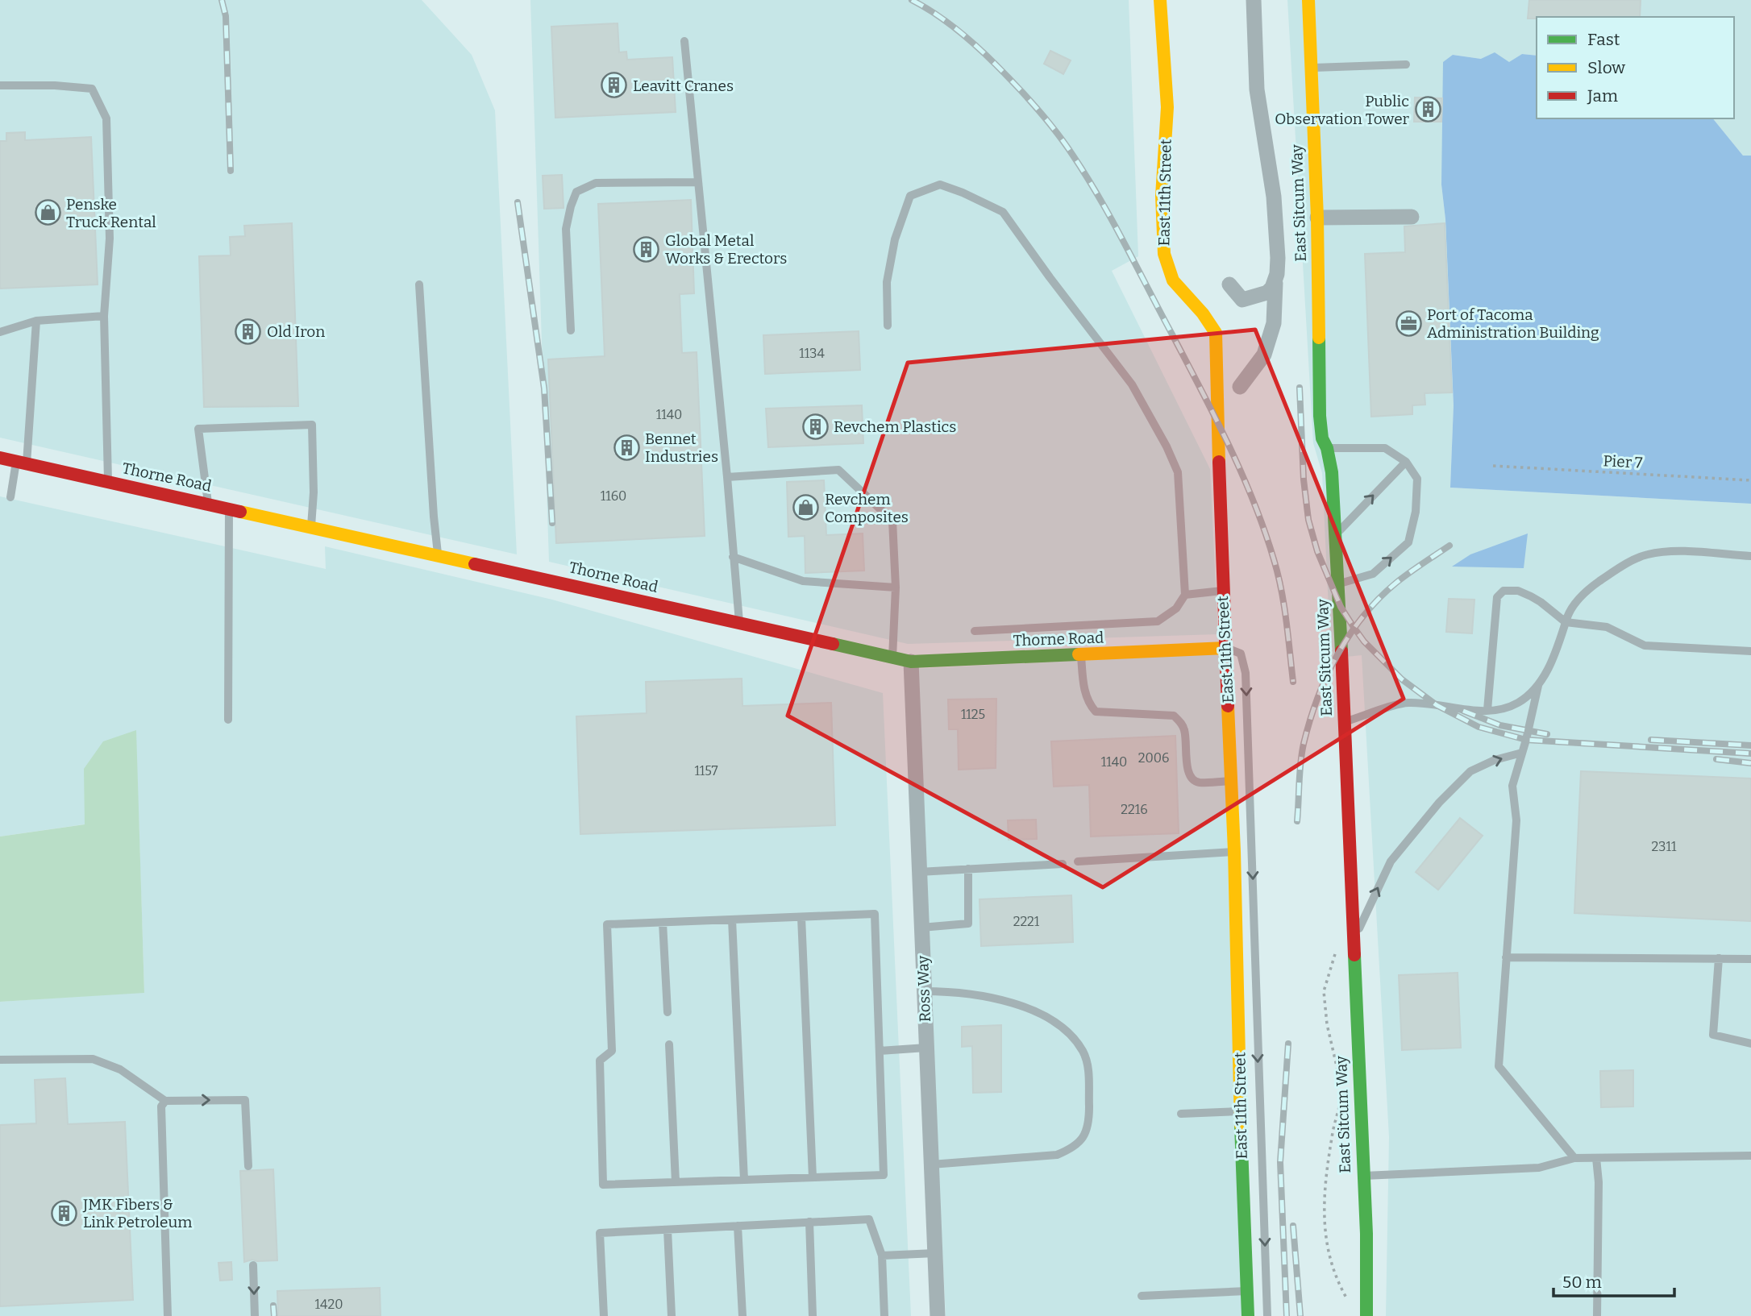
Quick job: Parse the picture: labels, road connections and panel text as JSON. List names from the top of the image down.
{
  "streets": {
    "street": [
      "East 11th Street",
      "East Sitcum Way",
      "Thorne Road",
      "Ross Way"
    ],
    "path": ["Pier 7"]
  },
  "crossings": [
    ["East 11th Street", "Thorne Road"],
    ["Thorne Road", "Ross Way"]
  ],
  "places": {
    "building": [
      "Leavitt Cranes",
      "Public Observation Tower",
      "Global Metal Works & Erectors",
      "Old Iron",
      "Revchem Plastics",
      "Bennet Industries",
      "JMK Fibers & Link Petroleum"
    ],
    "shop": ["Penske Truck Rental", "Revchem Composites"],
    "office": ["Port of Tacoma Administration Building"]
  },
  "house_numbers": [
    "1134",
    "1140",
    "1160",
    "1125",
    "2006",
    "1140",
    "1157",
    "2216",
    "2311",
    "2221",
    "1420"
  ],
  "legend": ["Fast", "Slow", "Jam"],
  "scale_bar": "50 m"
}
